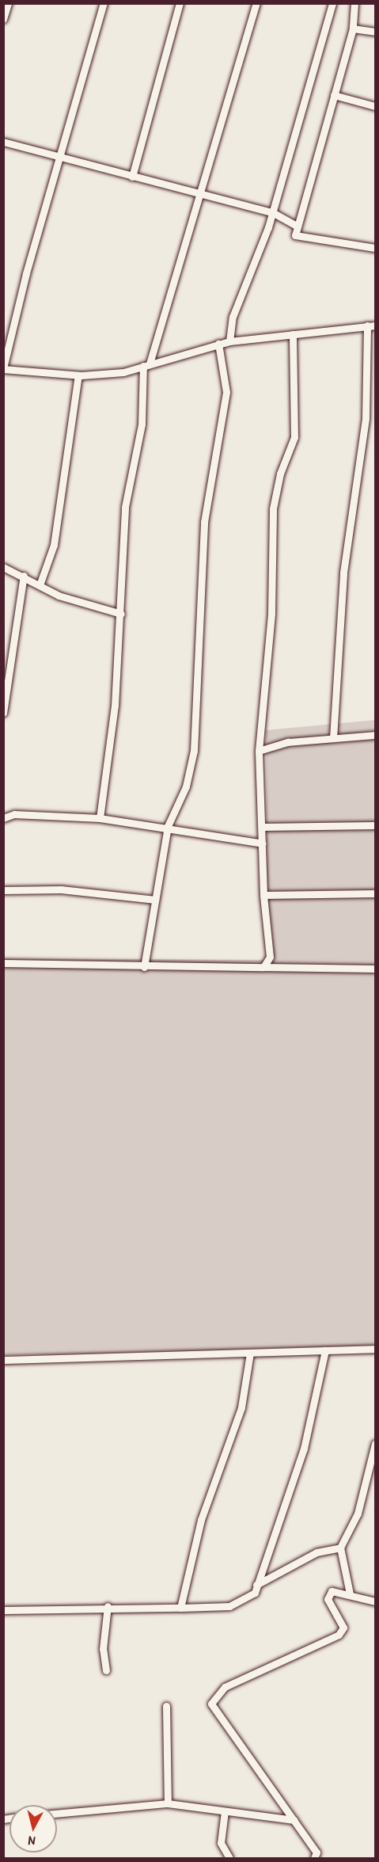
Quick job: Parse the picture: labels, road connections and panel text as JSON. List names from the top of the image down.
{
  "north": "bottom"
}
